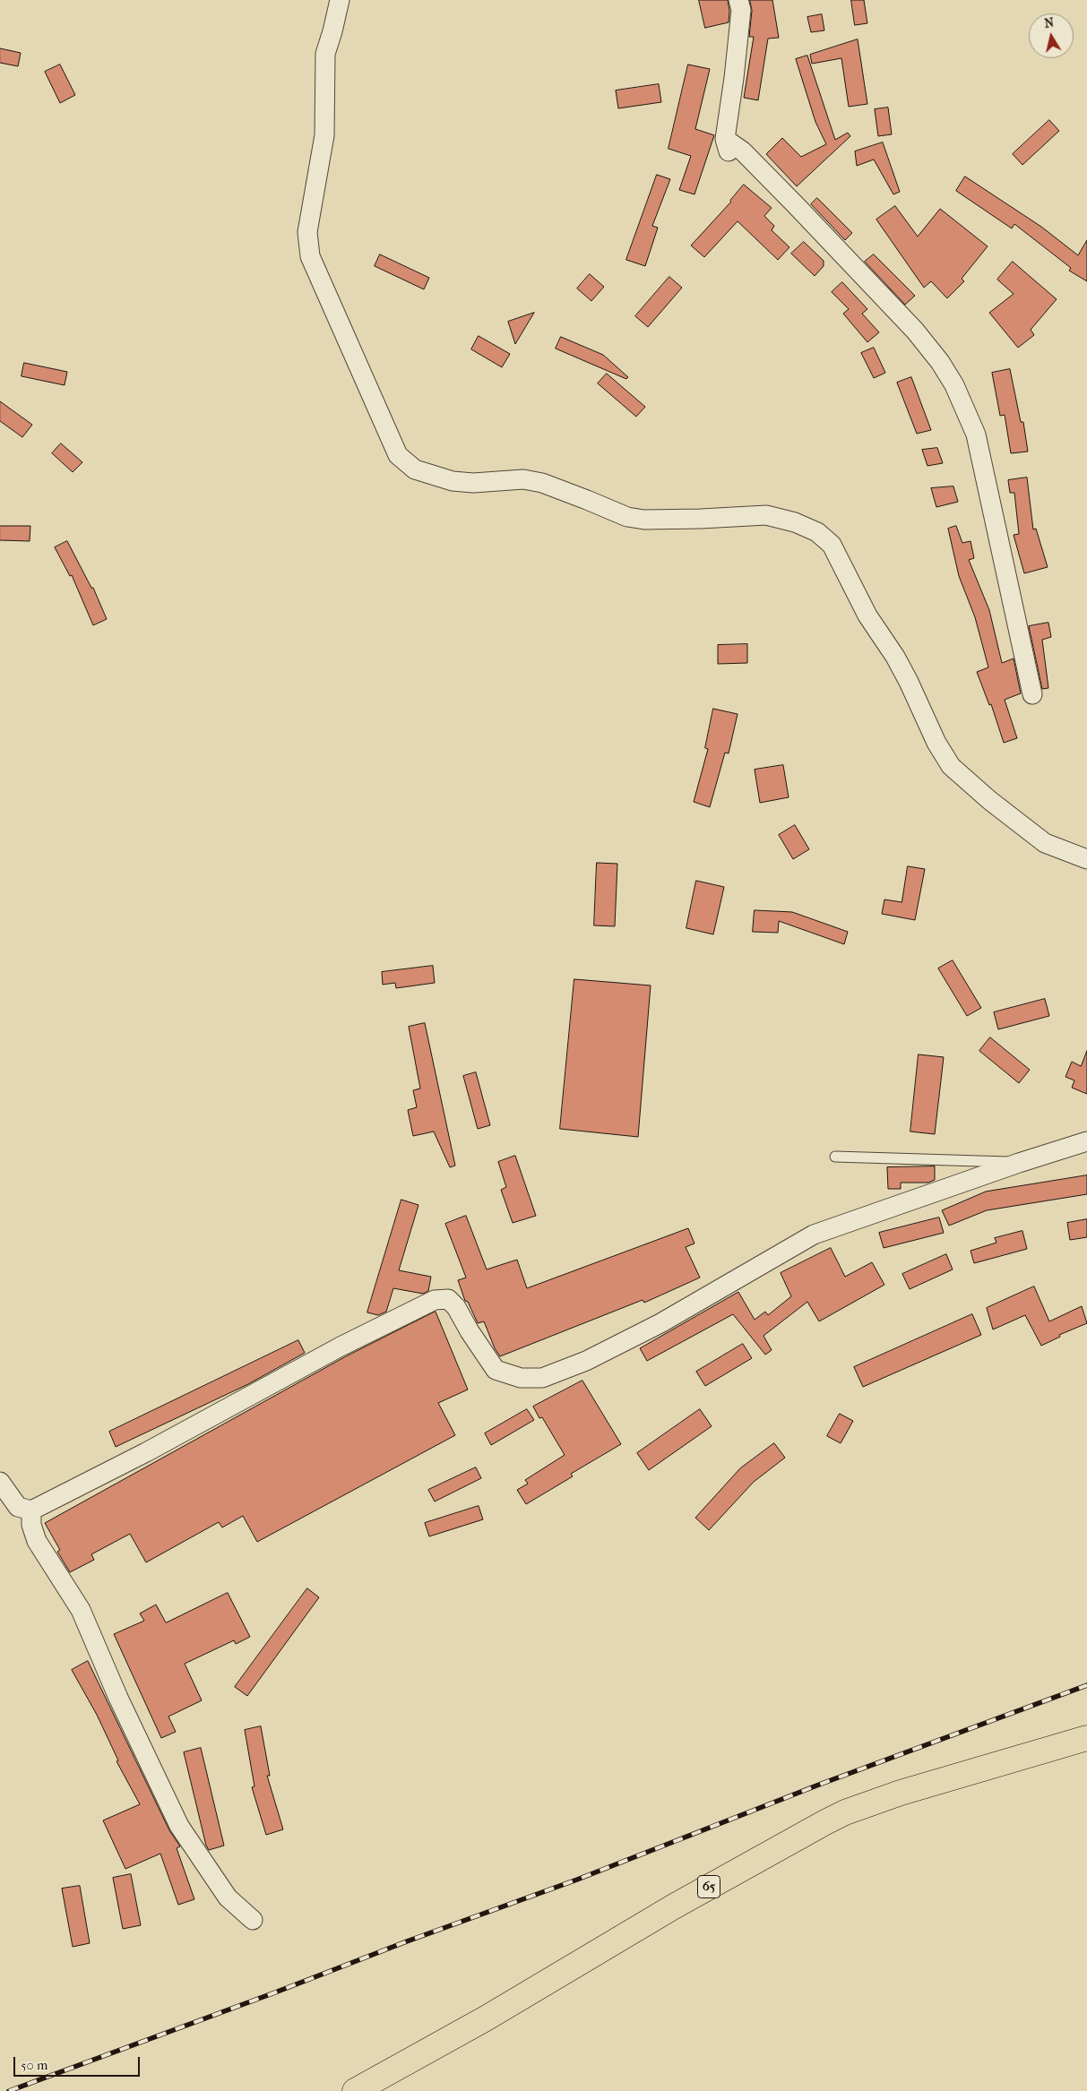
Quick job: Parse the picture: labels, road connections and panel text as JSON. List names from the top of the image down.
{
  "streets": {
    "main road": ["65"]
  },
  "scale_bar": "50 m",
  "north": "top"
}
